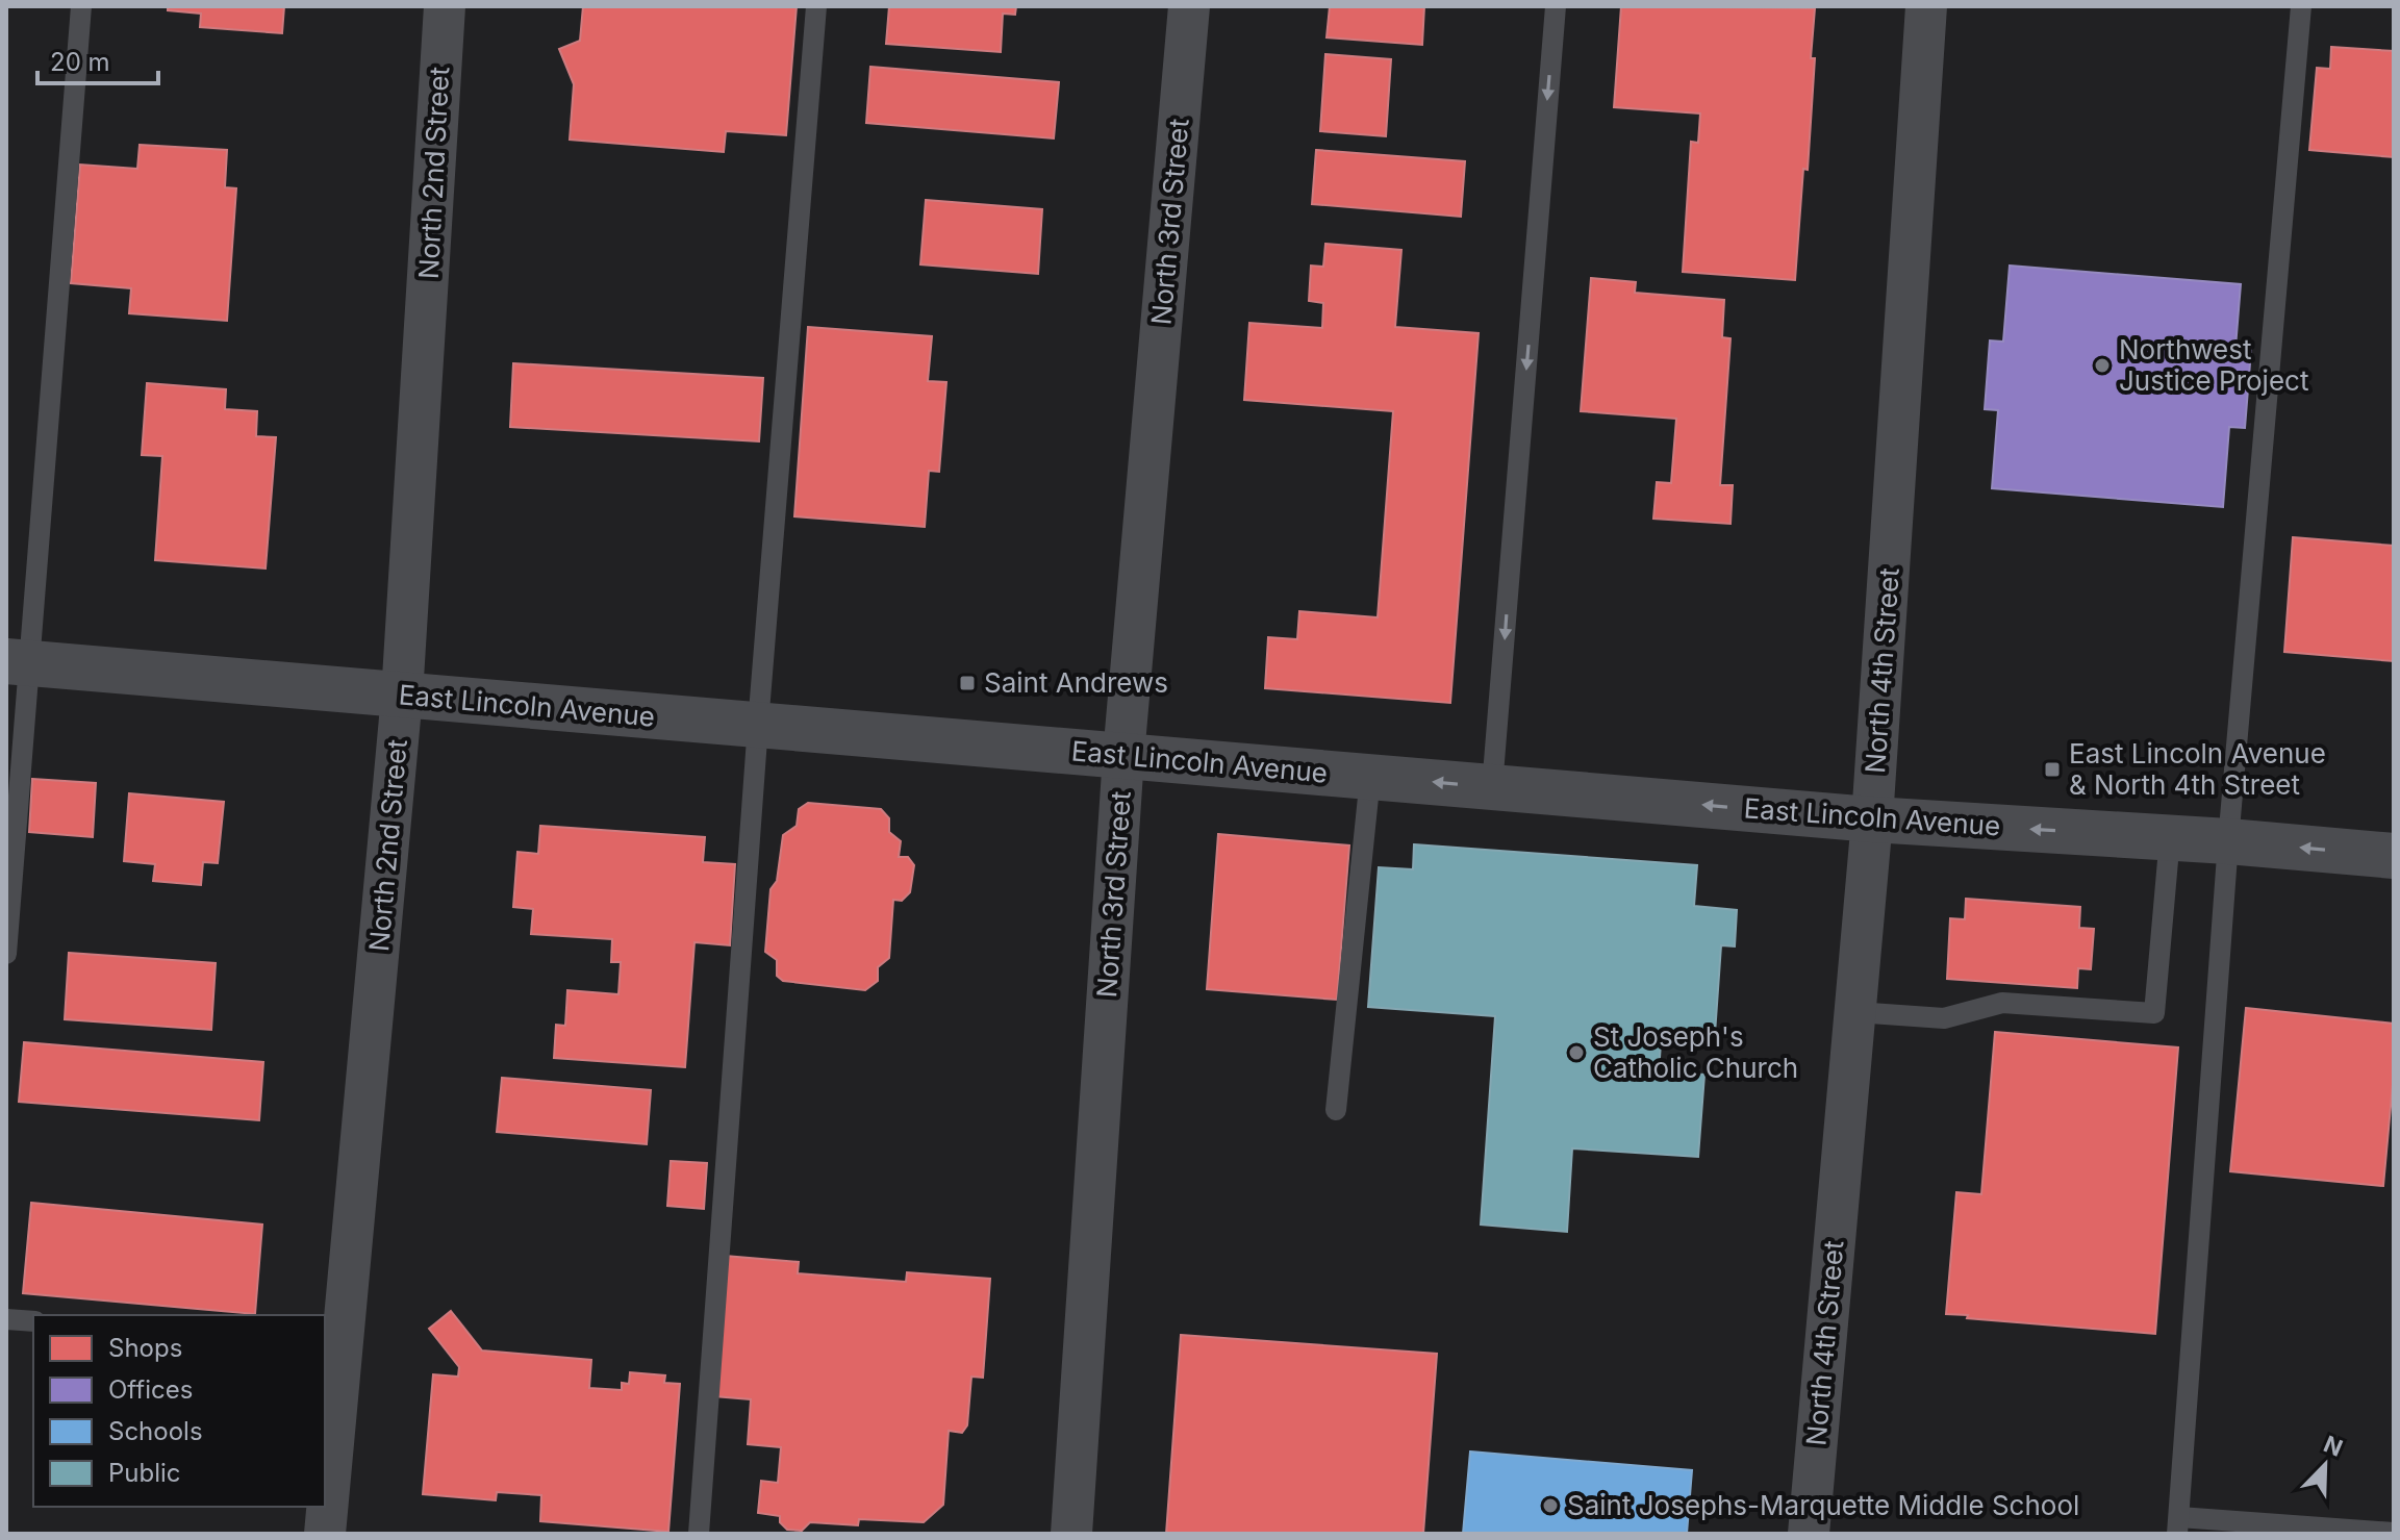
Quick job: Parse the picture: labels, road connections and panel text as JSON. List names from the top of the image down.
{
  "streets": {
    "street": [
      "North 2nd Street",
      "North 3rd Street",
      "North 4th Street",
      "East Lincoln Avenue"
    ]
  },
  "crossings": [
    ["North 2nd Street", "East Lincoln Avenue"],
    ["North 3rd Street", "East Lincoln Avenue"],
    ["North 4th Street", "East Lincoln Avenue"]
  ],
  "one_way": ["East Lincoln Avenue"],
  "places": {
    "other": ["Northwest Justice Project", "St Joseph's Catholic Church", "Saint Josephs-Marquette Middle School"],
    "transit": ["Saint Andrews", "East Lincoln Avenue & North 4th Street"]
  },
  "legend": [
    "Shops",
    "Offices",
    "Schools",
    "Public"
  ],
  "scale_bar": "20 m",
  "north": "top right"
}
